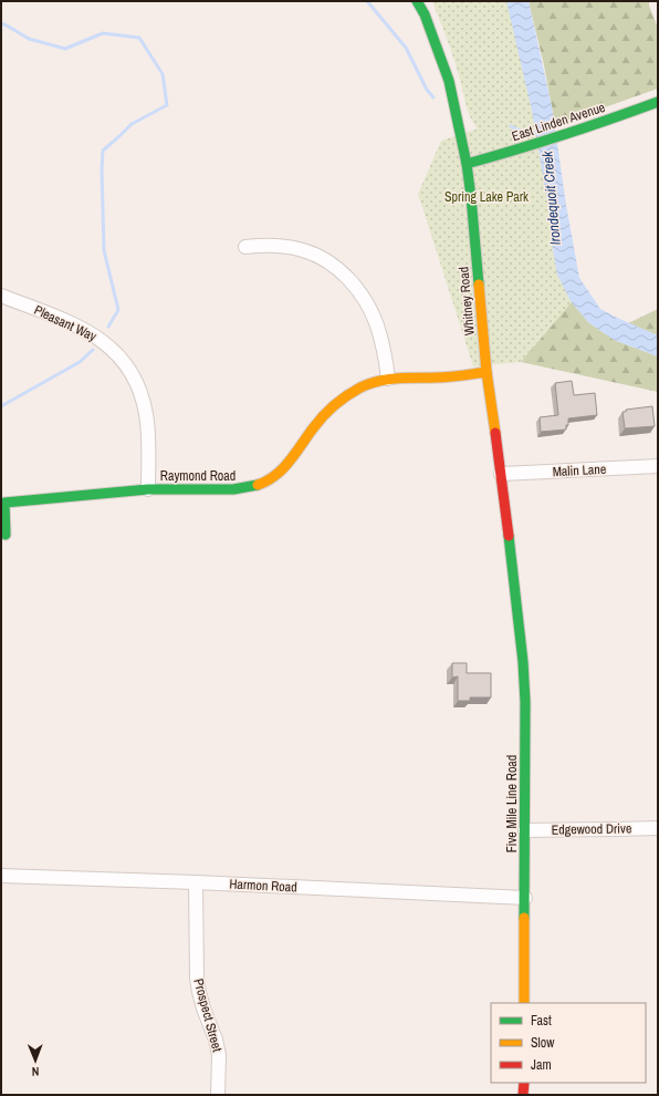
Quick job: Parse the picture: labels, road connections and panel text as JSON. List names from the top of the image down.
{
  "streets": {
    "main road": [
      "East Linden Avenue",
      "Whitney Road",
      "Raymond Road",
      "Five Mile Line Road"
    ],
    "street": [
      "Pleasant Way",
      "Malin Lane",
      "Edgewood Drive",
      "Harmon Road",
      "Prospect Street"
    ]
  },
  "crossings": [
    ["East Linden Avenue", "Whitney Road"],
    ["Whitney Road", "Malin Lane"],
    ["Whitney Road", "Raymond Road"],
    ["Whitney Road", "Five Mile Line Road"],
    ["Pleasant Way", "Raymond Road"],
    ["Five Mile Line Road", "Edgewood Drive"],
    ["Five Mile Line Road", "Harmon Road"],
    ["Harmon Road", "Prospect Street"]
  ],
  "water": ["Irondequoit Creek"],
  "parks": ["Spring Lake Park"],
  "legend": ["Fast", "Slow", "Jam"],
  "north": "bottom"
}
